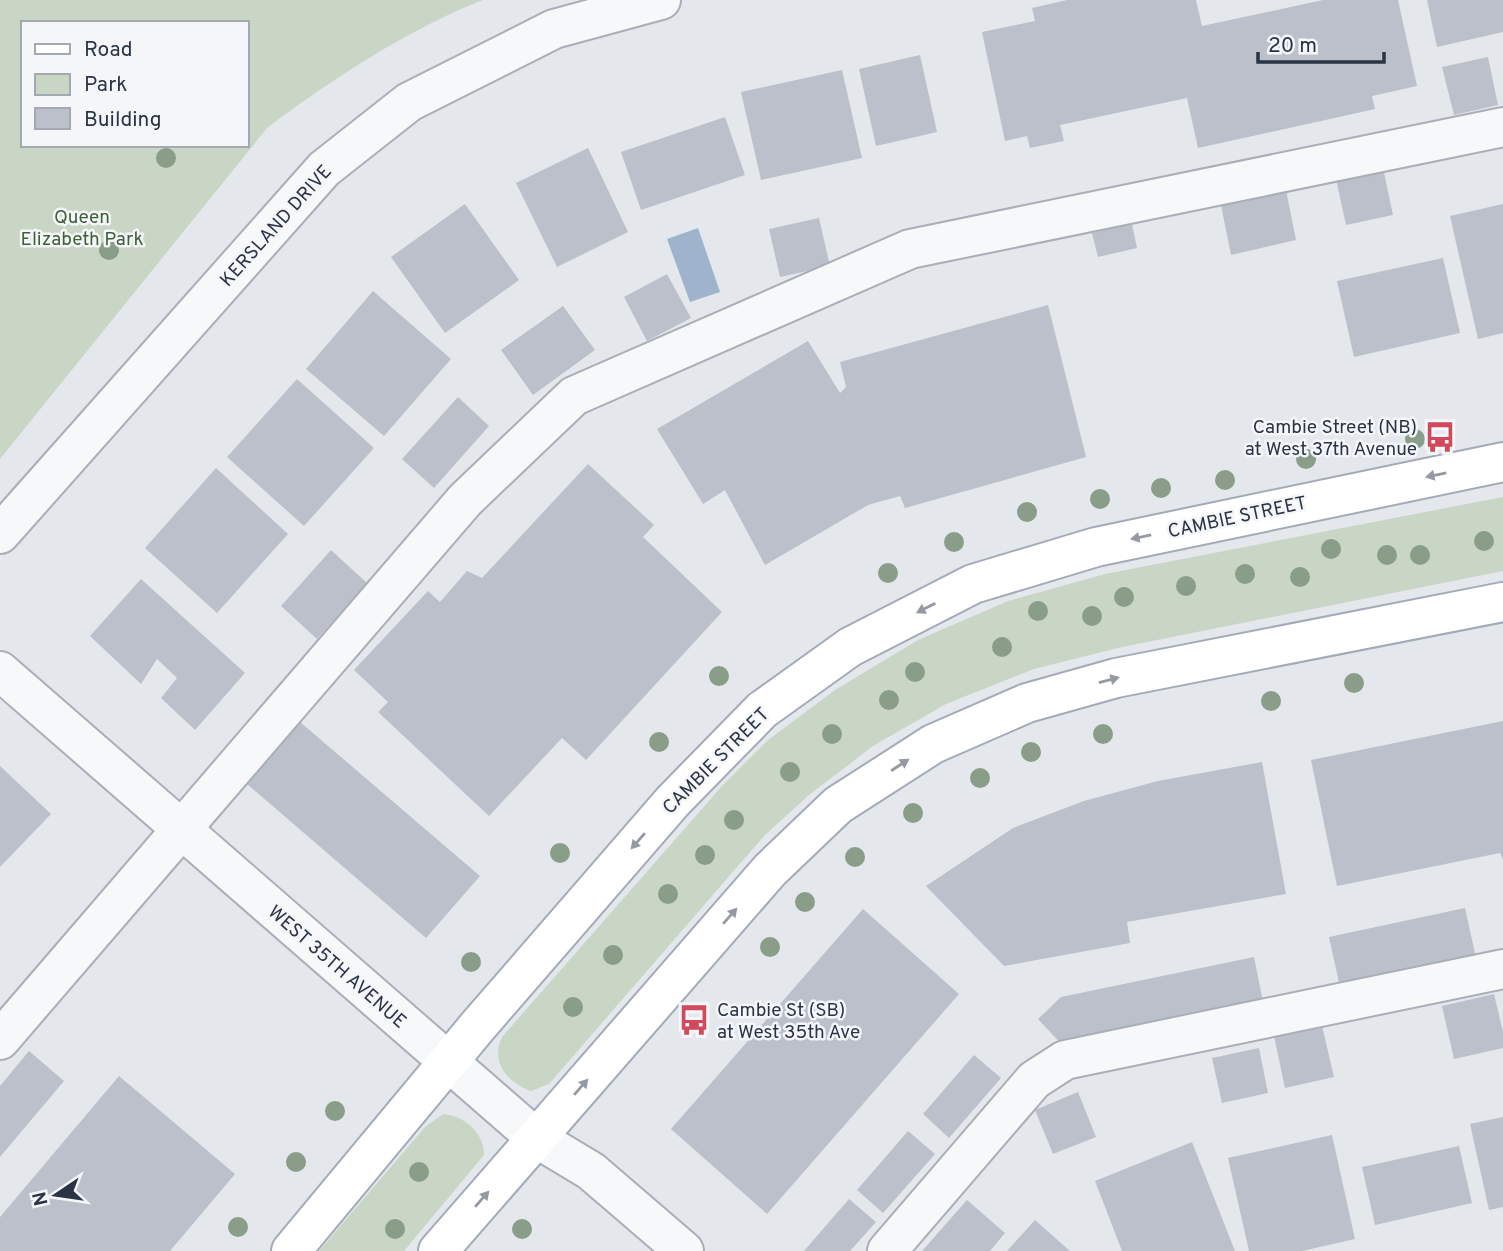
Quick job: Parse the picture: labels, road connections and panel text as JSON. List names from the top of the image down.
{
  "streets": {
    "main road": ["CAMBIE STREET"],
    "street": ["KERSLAND DRIVE", "WEST 35TH AVENUE"]
  },
  "crossings": [
    ["CAMBIE STREET", "WEST 35TH AVENUE"]
  ],
  "parks": ["Queen Elizabeth Park"],
  "places": {
    "bus stop": ["Cambie Street (NB) at West 37th Avenue", "Cambie St (SB) at West 35th Ave"]
  },
  "legend": ["Road", "Park", "Building"],
  "scale_bar": "20 m",
  "north": "left"
}
